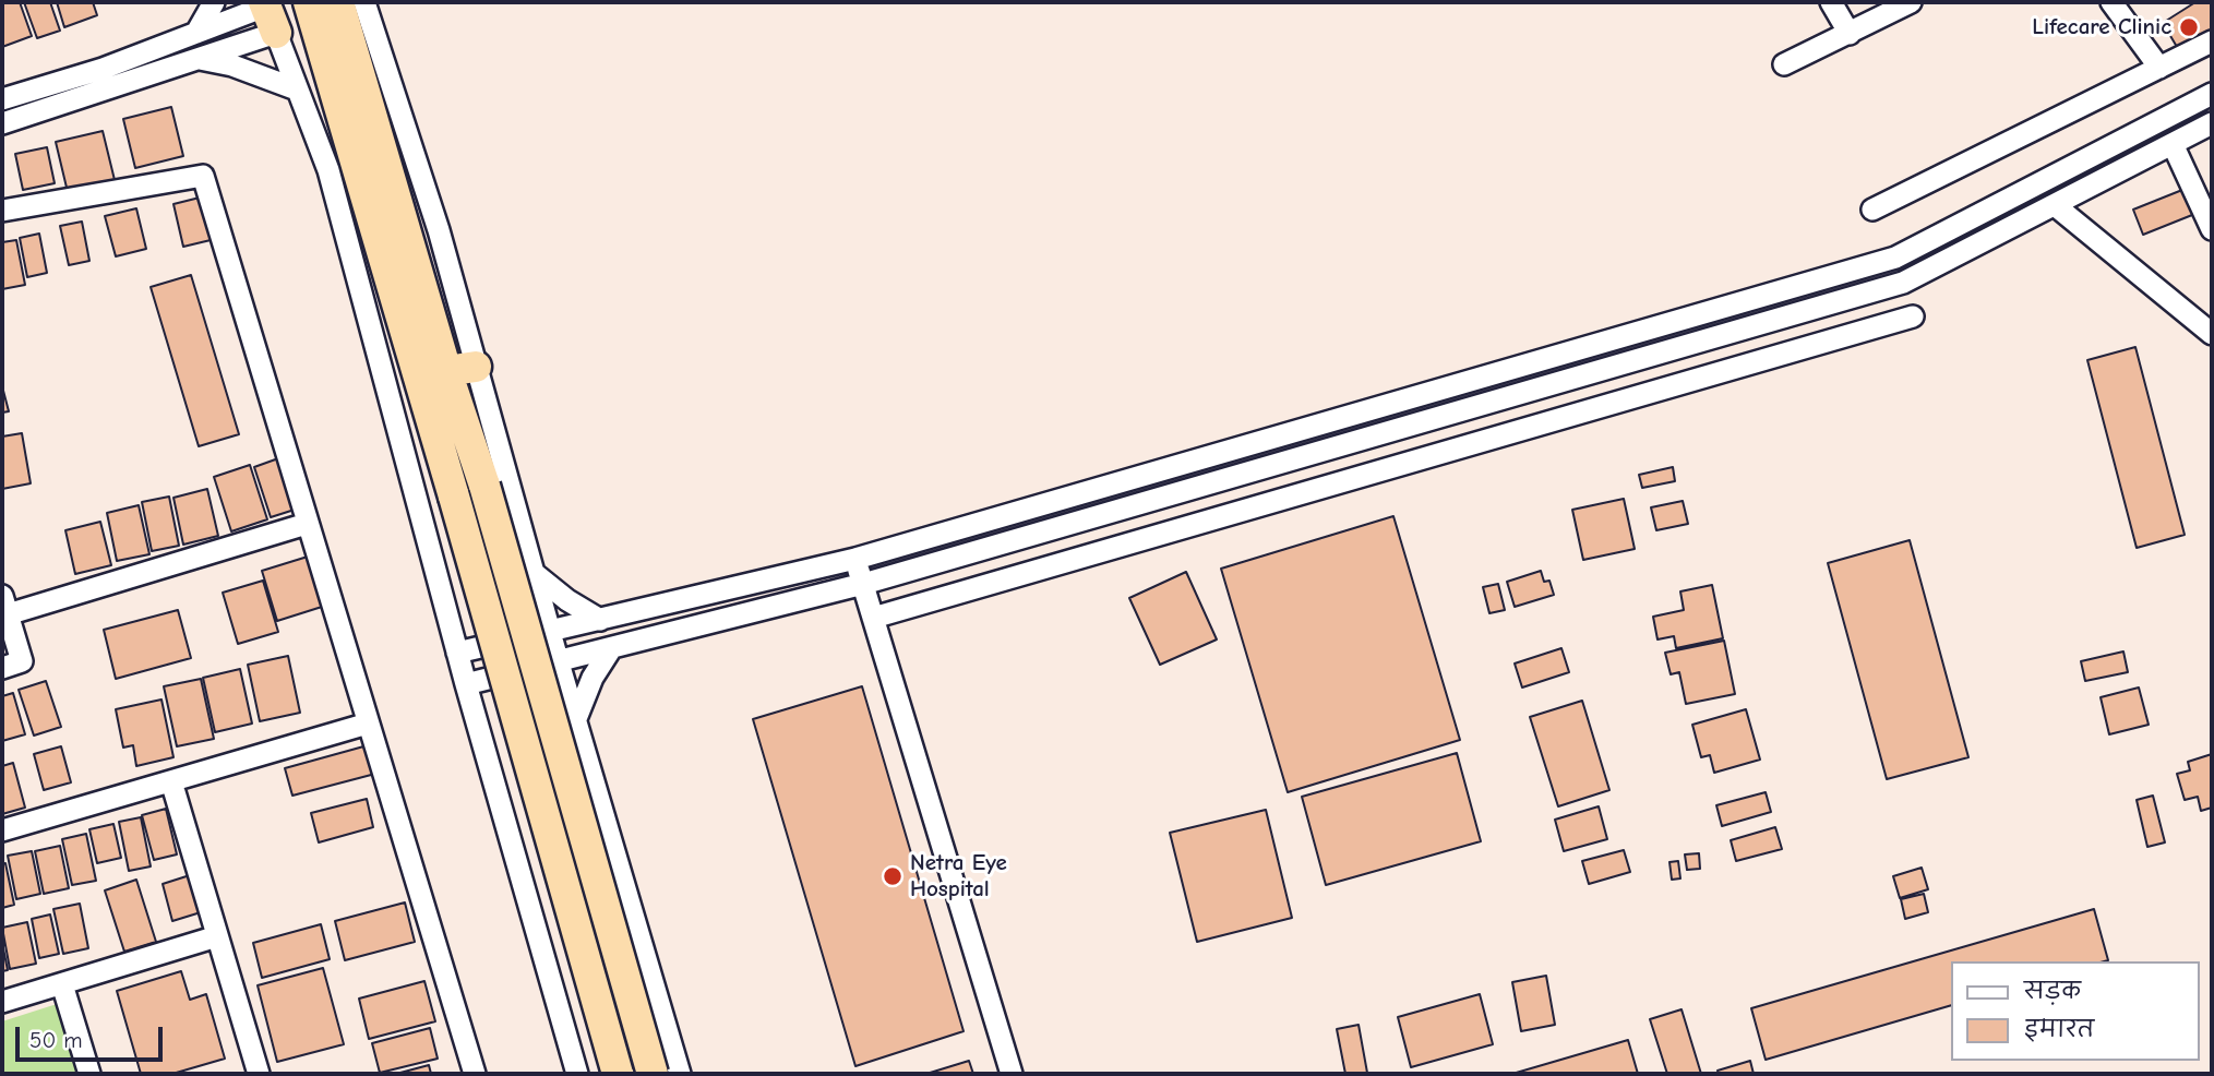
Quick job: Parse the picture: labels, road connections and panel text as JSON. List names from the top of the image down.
{
  "places": ["Lifecare Clinic", "Netra Eye Hospital"],
  "legend": ["सड़क", "इमारत"],
  "scale_bar": "50 m"
}
